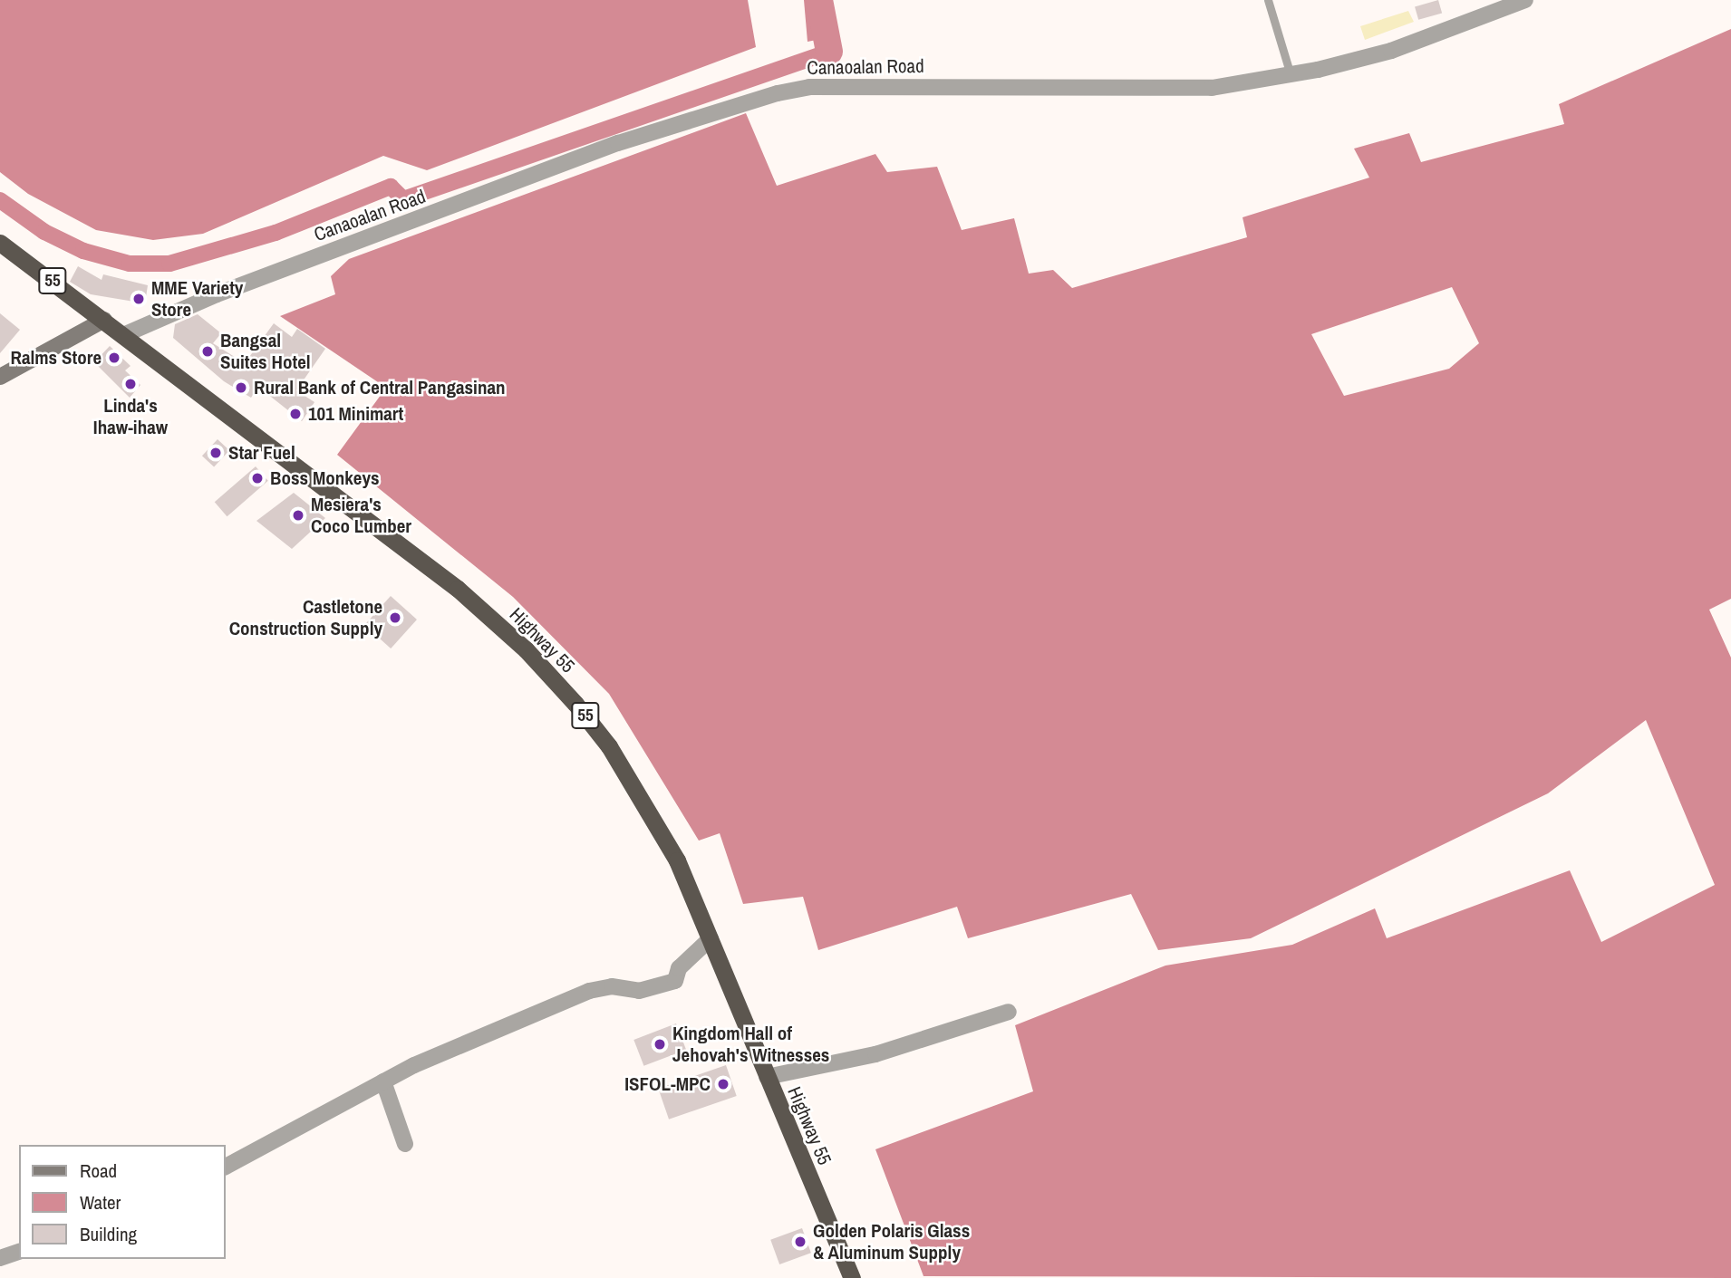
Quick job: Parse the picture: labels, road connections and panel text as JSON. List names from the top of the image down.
{
  "streets": {
    "highway": ["55", "Highway 55"],
    "street": ["Canaoalan Road"]
  },
  "crossings": [
    ["Canaoalan Road", "Highway 55"]
  ],
  "places": [
    "MME Variety Store",
    "Bangsal Suites Hotel",
    "Ralms Store",
    "Linda's Ihaw-ihaw",
    "Rural Bank of Central Pangasinan",
    "101 Minimart",
    "Star Fuel",
    "Boss Monkeys",
    "Mesiera's Coco Lumber",
    "Castletone Construction Supply",
    "Kingdom Hall of Jehovah's Witnesses",
    "ISFOL-MPC",
    "Golden Polaris Glass & Aluminum Supply"
  ],
  "legend": ["Road", "Water", "Building"]
}
